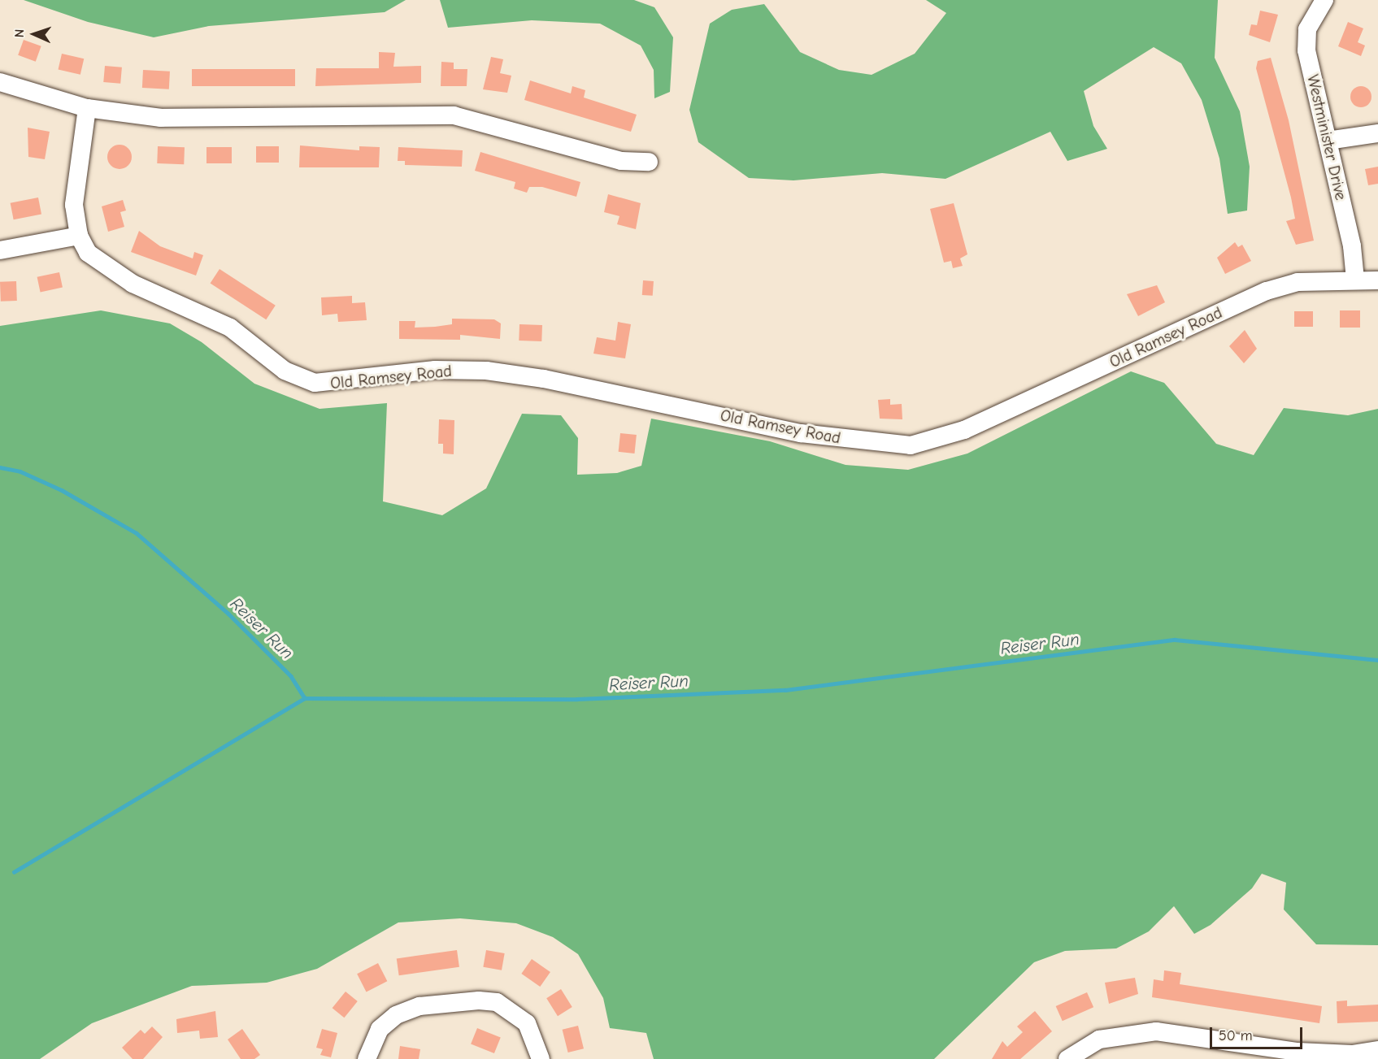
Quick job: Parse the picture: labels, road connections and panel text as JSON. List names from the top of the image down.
{
  "streets": {
    "street": ["Westminister Drive", "Old Ramsey Road"]
  },
  "crossings": [
    ["Westminister Drive", "Old Ramsey Road"]
  ],
  "water": ["Reiser Run"],
  "scale_bar": "50 m",
  "north": "left"
}
